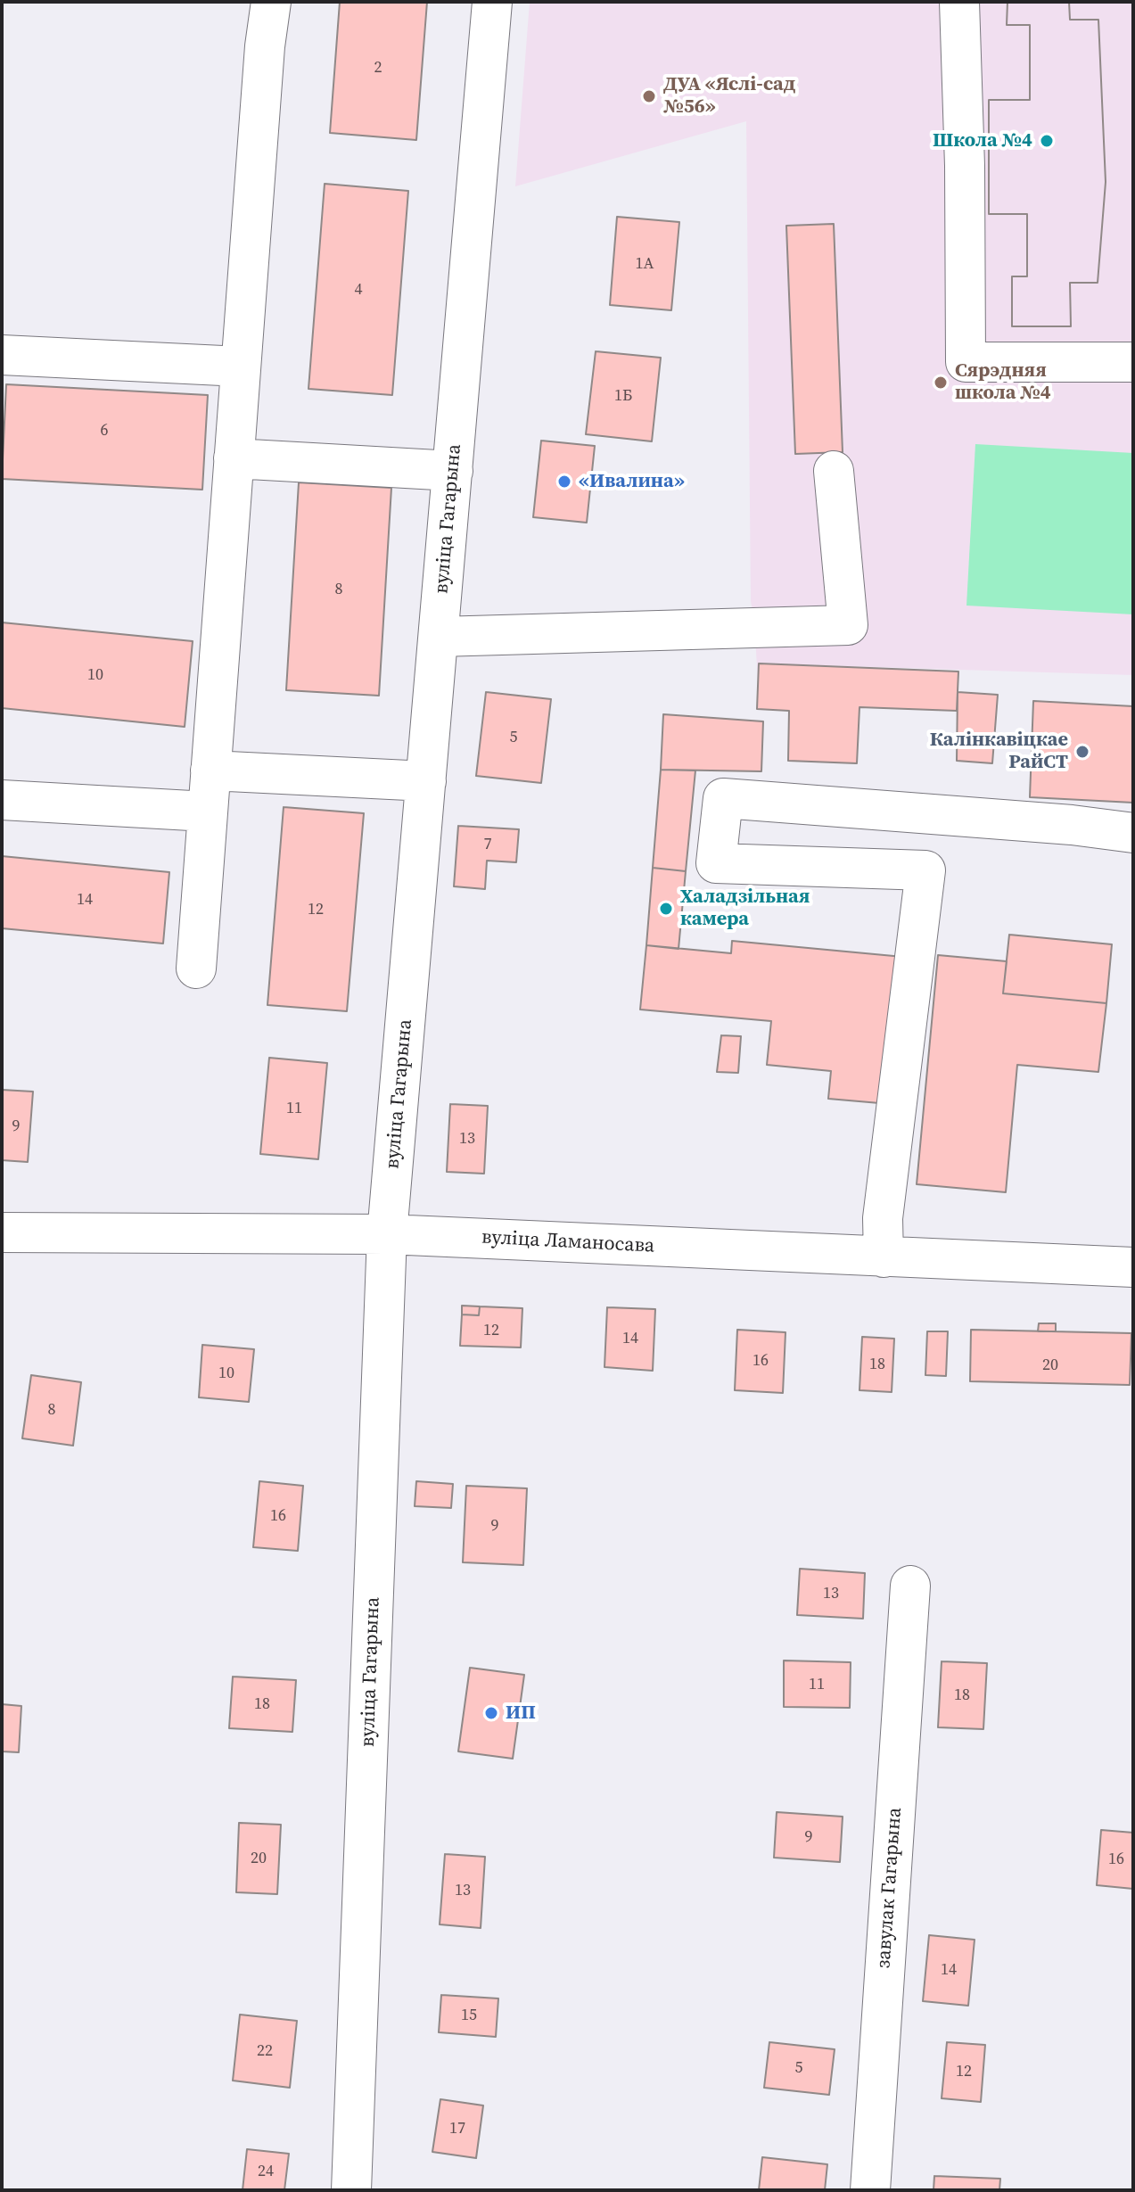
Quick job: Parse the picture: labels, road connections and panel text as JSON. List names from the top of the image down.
{
  "streets": {
    "street": ["вуліца Гагарына", "вуліца Ламаносава", "завулак Гагарына"]
  },
  "crossings": [
    ["вуліца Гагарына", "вуліца Ламаносава"]
  ],
  "places": [
    "ДУА «Яслі-сад №56»",
    "Школа №4",
    "Сярэдняя школа №4",
    "«Ивалина»",
    "Калінкавіцкае РайСТ",
    "Халадзільная камера",
    "ИП"
  ],
  "house_numbers": [
    "2",
    "1А",
    "4",
    "1Б",
    "6",
    "8",
    "10",
    "5",
    "7",
    "14",
    "12",
    "11",
    "9",
    "13",
    "12",
    "14",
    "16",
    "18",
    "20",
    "10",
    "8",
    "16",
    "9",
    "13",
    "11",
    "18",
    "18",
    "9",
    "20",
    "16",
    "13",
    "14",
    "15",
    "22",
    "5",
    "12",
    "17",
    "24"
  ]
}
